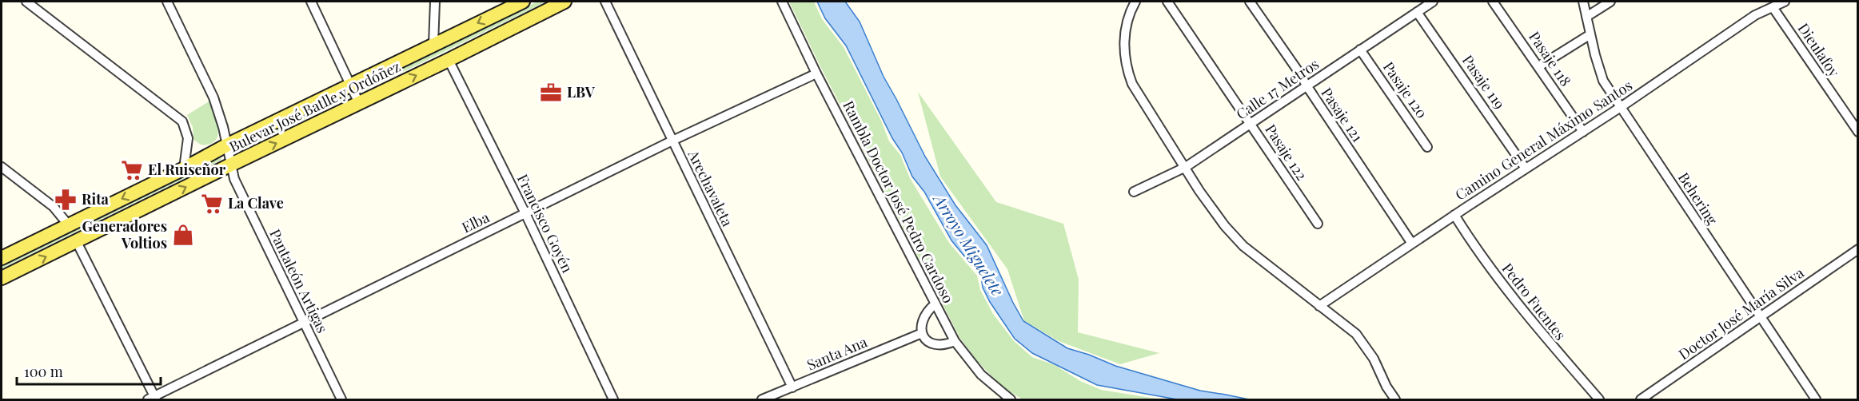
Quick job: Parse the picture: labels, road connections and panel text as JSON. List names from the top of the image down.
{
  "streets": {
    "main road": ["Bulevar José Batlle y Ordóñez"],
    "street": [
      "Dieulafoy",
      "Pasaje 118",
      "Pasaje 119",
      "Calle 17 Metros",
      "Pasaje 120",
      "Pasaje 121",
      "Camino General Máximo Santos",
      "Pasaje 122",
      "Arechavaleta",
      "Behering",
      "Rambla Doctor José Pedro Cardoso",
      "Elba",
      "Francisco Goyén",
      "Pantaleón Artigas",
      "Pedro Fuentes",
      "Doctor José María Silva",
      "Santa Ana"
    ]
  },
  "crossings": [
    ["Dieulafoy", "Camino General Máximo Santos"],
    ["Pasaje 118", "Camino General Máximo Santos"],
    ["Pasaje 119", "Calle 17 Metros"],
    ["Pasaje 119", "Camino General Máximo Santos"],
    ["Calle 17 Metros", "Pasaje 120"],
    ["Calle 17 Metros", "Pasaje 121"],
    ["Calle 17 Metros", "Pasaje 122"],
    ["Bulevar José Batlle y Ordóñez", "Francisco Goyén"],
    ["Bulevar José Batlle y Ordóñez", "Pantaleón Artigas"],
    ["Pasaje 121", "Camino General Máximo Santos"],
    ["Camino General Máximo Santos", "Behering"],
    ["Camino General Máximo Santos", "Pedro Fuentes"],
    ["Arechavaleta", "Elba"],
    ["Arechavaleta", "Santa Ana"],
    ["Behering", "Doctor José María Silva"],
    ["Rambla Doctor José Pedro Cardoso", "Elba"],
    ["Elba", "Francisco Goyén"],
    ["Elba", "Pantaleón Artigas"]
  ],
  "water": ["Arroyo Miguelete"],
  "places": {
    "office": ["LBV"],
    "supermarket": ["El Ruiseñor", "La Clave"],
    "pharmacy": ["Rita"],
    "shop": ["Generadores Voltios"]
  },
  "scale_bar": "100 m"
}
